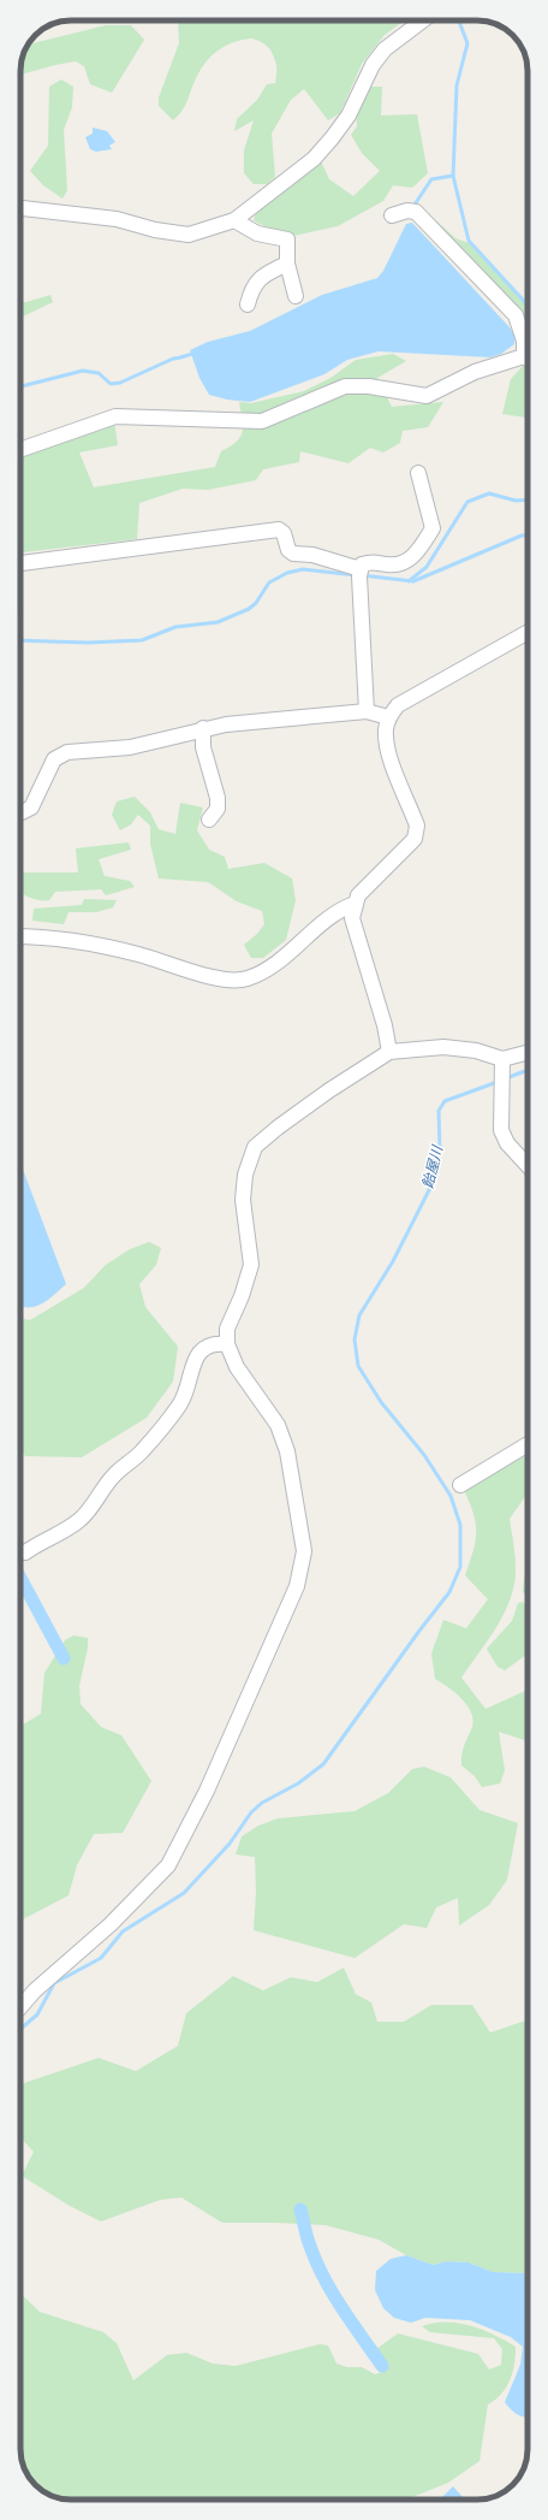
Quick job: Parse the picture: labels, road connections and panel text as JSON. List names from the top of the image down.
{
  "water": ["飴屋川"]
}
